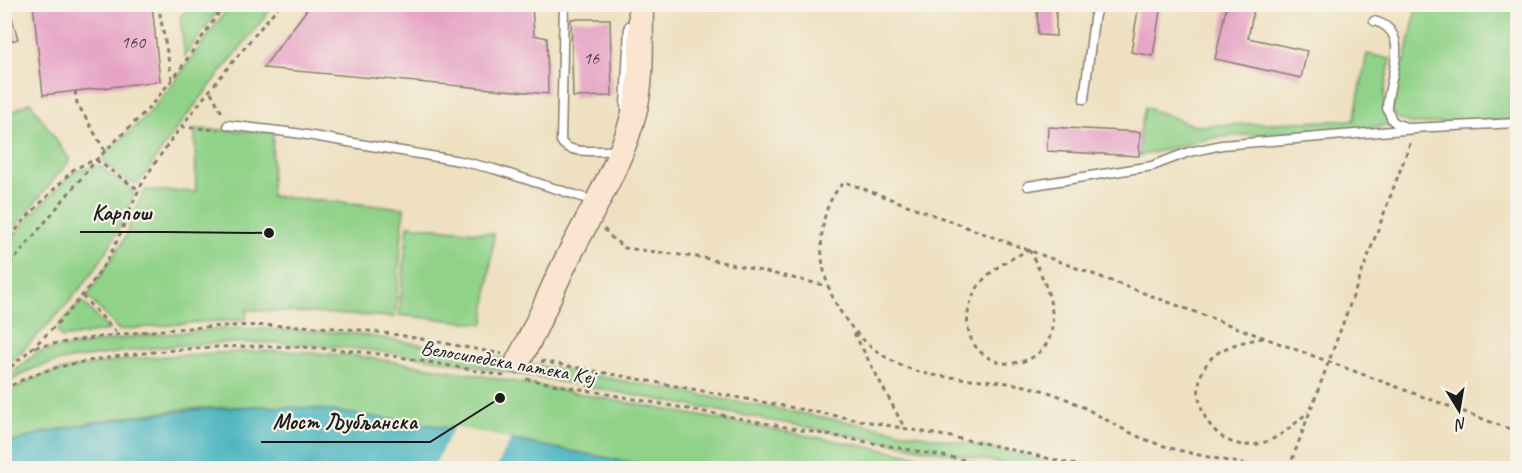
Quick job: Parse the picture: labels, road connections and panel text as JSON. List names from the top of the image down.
{
  "streets": {
    "path": ["Велосипедска патека Кеј"]
  },
  "places": ["Карпош", "Мост Љубљанска"],
  "house_numbers": ["160", "16"],
  "north": "bottom"
}
